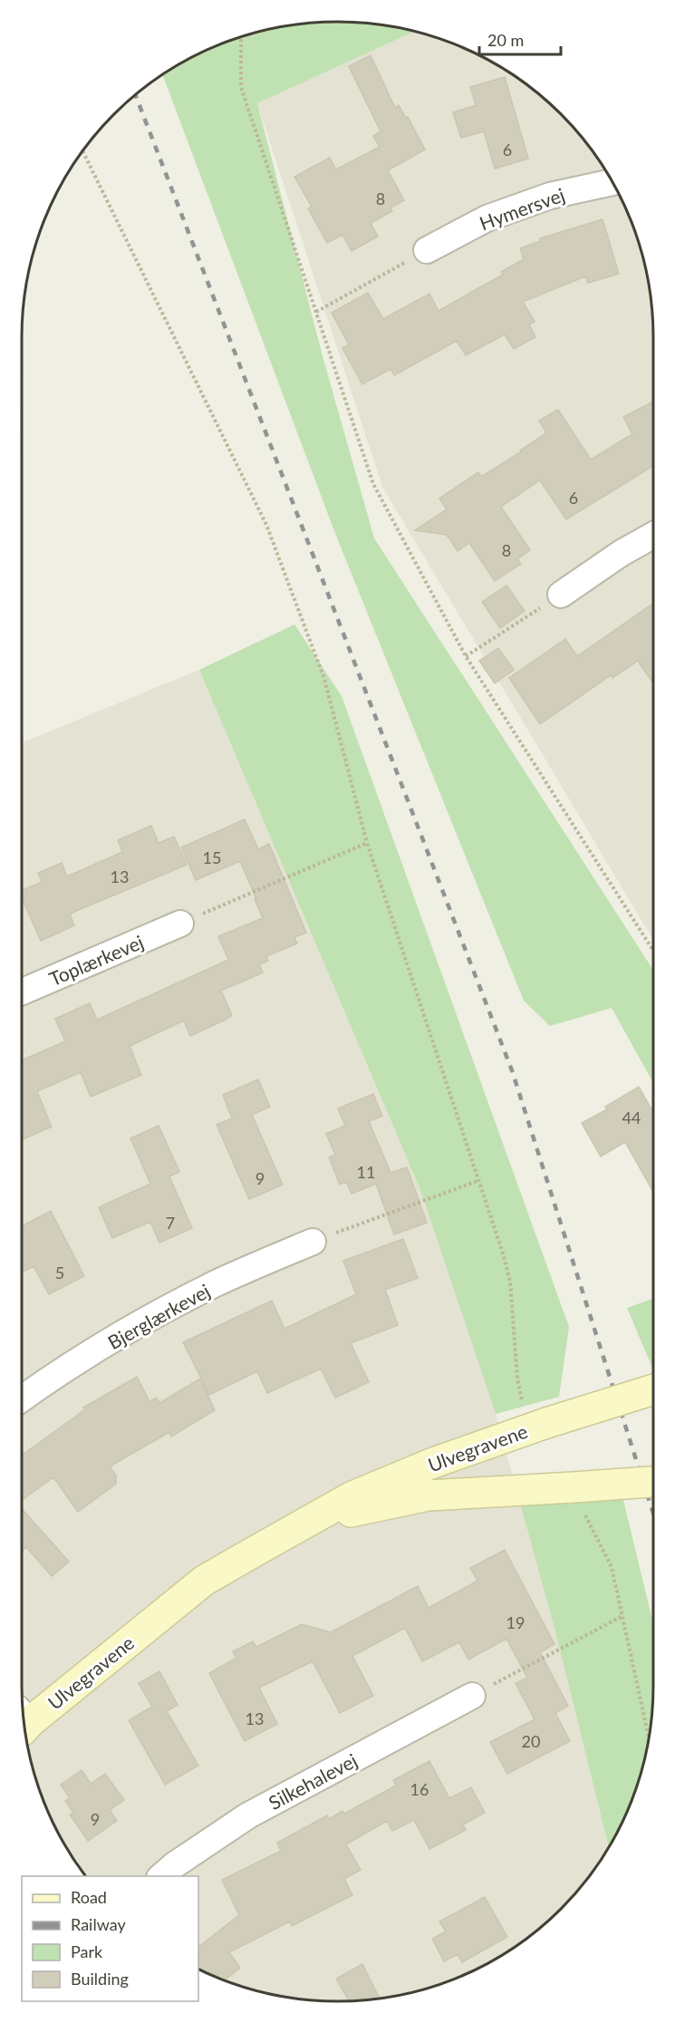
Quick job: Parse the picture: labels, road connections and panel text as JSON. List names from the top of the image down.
{
  "streets": {
    "street": [
      "Hymersvej",
      "Toplærkevej",
      "Bjerglærkevej",
      "Ulvegravene",
      "Silkehalevej"
    ]
  },
  "house_numbers": [
    "6",
    "8",
    "6",
    "8",
    "15",
    "13",
    "44",
    "11",
    "9",
    "7",
    "5",
    "19",
    "13",
    "20",
    "16",
    "9"
  ],
  "legend": [
    "Road",
    "Railway",
    "Park",
    "Building"
  ],
  "scale_bar": "20 m"
}
